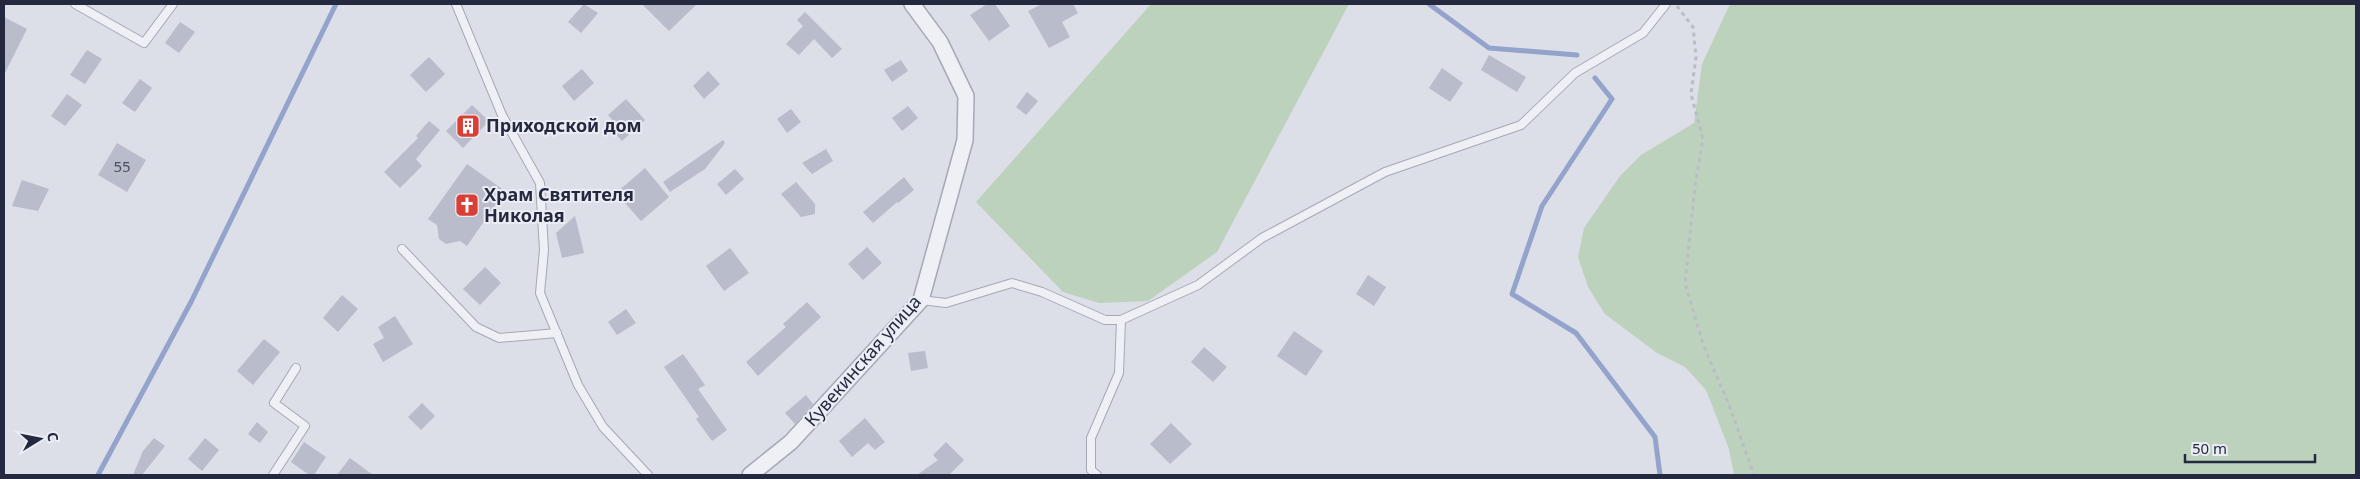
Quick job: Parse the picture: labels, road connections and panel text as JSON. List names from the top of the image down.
{
  "streets": {
    "street": ["Кувекинская улица"]
  },
  "places": {
    "building": ["Приходской дом"],
    "church": ["Храм Святителя Николая"]
  },
  "house_numbers": ["55"],
  "scale_bar": "50 m",
  "north": "right"
}
